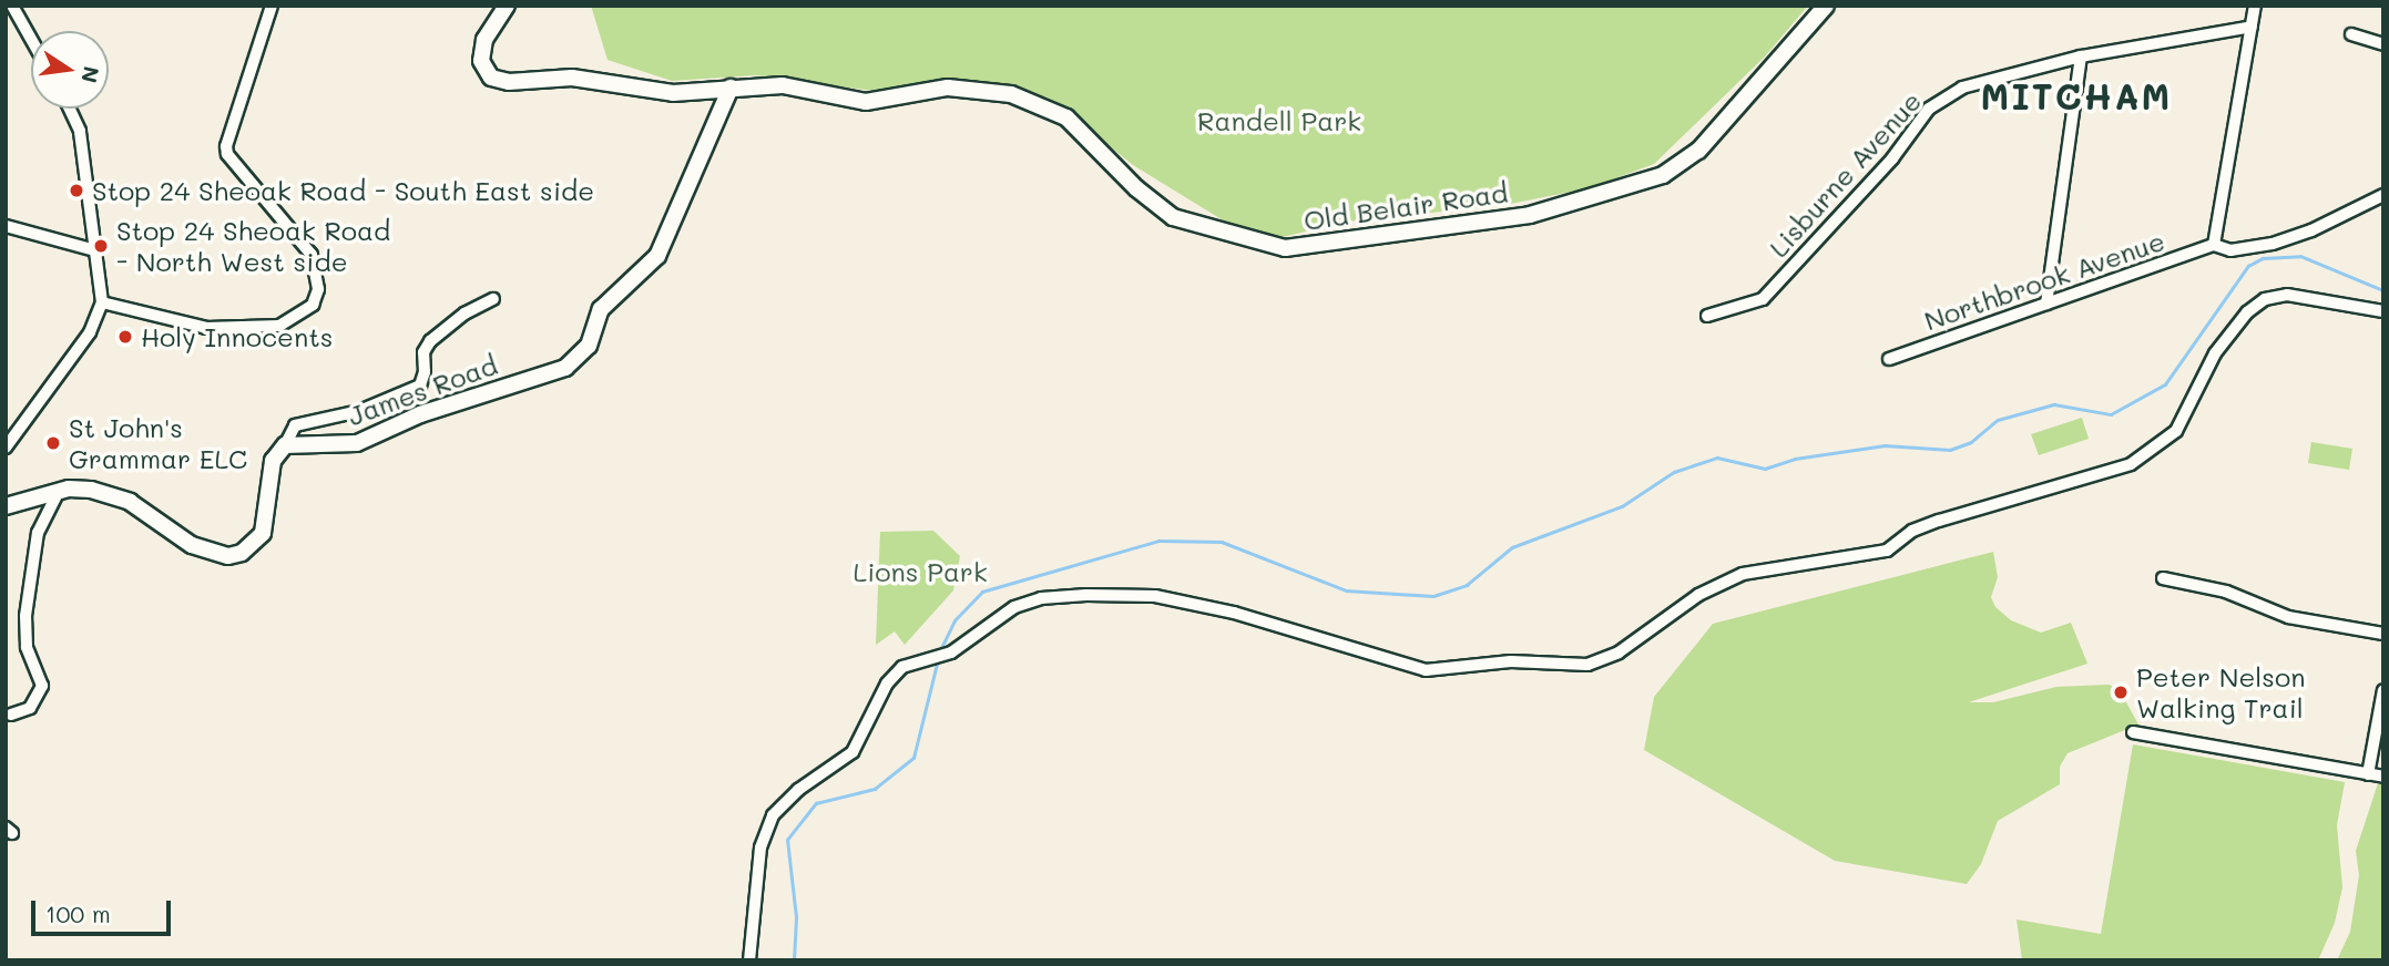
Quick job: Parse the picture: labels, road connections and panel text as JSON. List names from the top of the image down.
{
  "streets": {
    "main road": ["Old Belair Road", "James Road"],
    "street": ["Lisburne Avenue", "Northbrook Avenue"]
  },
  "crossings": [
    ["Old Belair Road", "James Road"]
  ],
  "districts": ["MITCHAM"],
  "parks": ["Randell Park", "Lions Park"],
  "places": [
    "Stop 24 Sheoak Road - South East side",
    "Stop 24 Sheoak Road - North West side",
    "Holy Innocents",
    "St John's Grammar ELC",
    "Peter Nelson Walking Trail"
  ],
  "scale_bar": "100 m",
  "north": "right"
}
